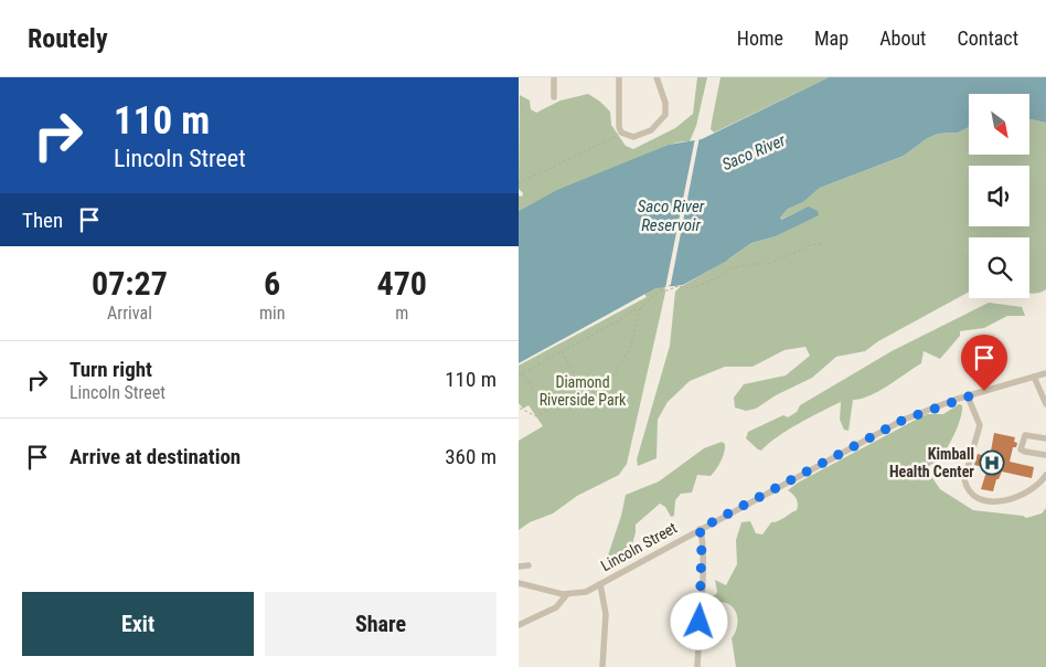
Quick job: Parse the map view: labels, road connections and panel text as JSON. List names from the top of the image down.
{
  "streets": {
    "street": ["Lincoln Street"]
  },
  "water": ["Saco River", "Saco River Reservoir"],
  "parks": ["Diamond Riverside Park"],
  "places": {
    "hospital": ["Kimball Health Center"]
  },
  "north": "bottom right",
  "page": {
    "header": "Routely",
    "nav": [
      "Home",
      "Map",
      "About",
      "Contact"
    ],
    "turn": ["110 m", "Lincoln Street"],
    "then": "Then",
    "eta": [
      "07:27",
      "Arrival",
      "6",
      "min",
      "470",
      "m"
    ],
    "list": [
      {
        "name": "Turn right",
        "note": "Lincoln Street",
        "value": "110 m"
      },
      {
        "name": "Arrive at destination",
        "value": "360 m"
      }
    ],
    "buttons": ["Exit", "Share"]
  }
}
